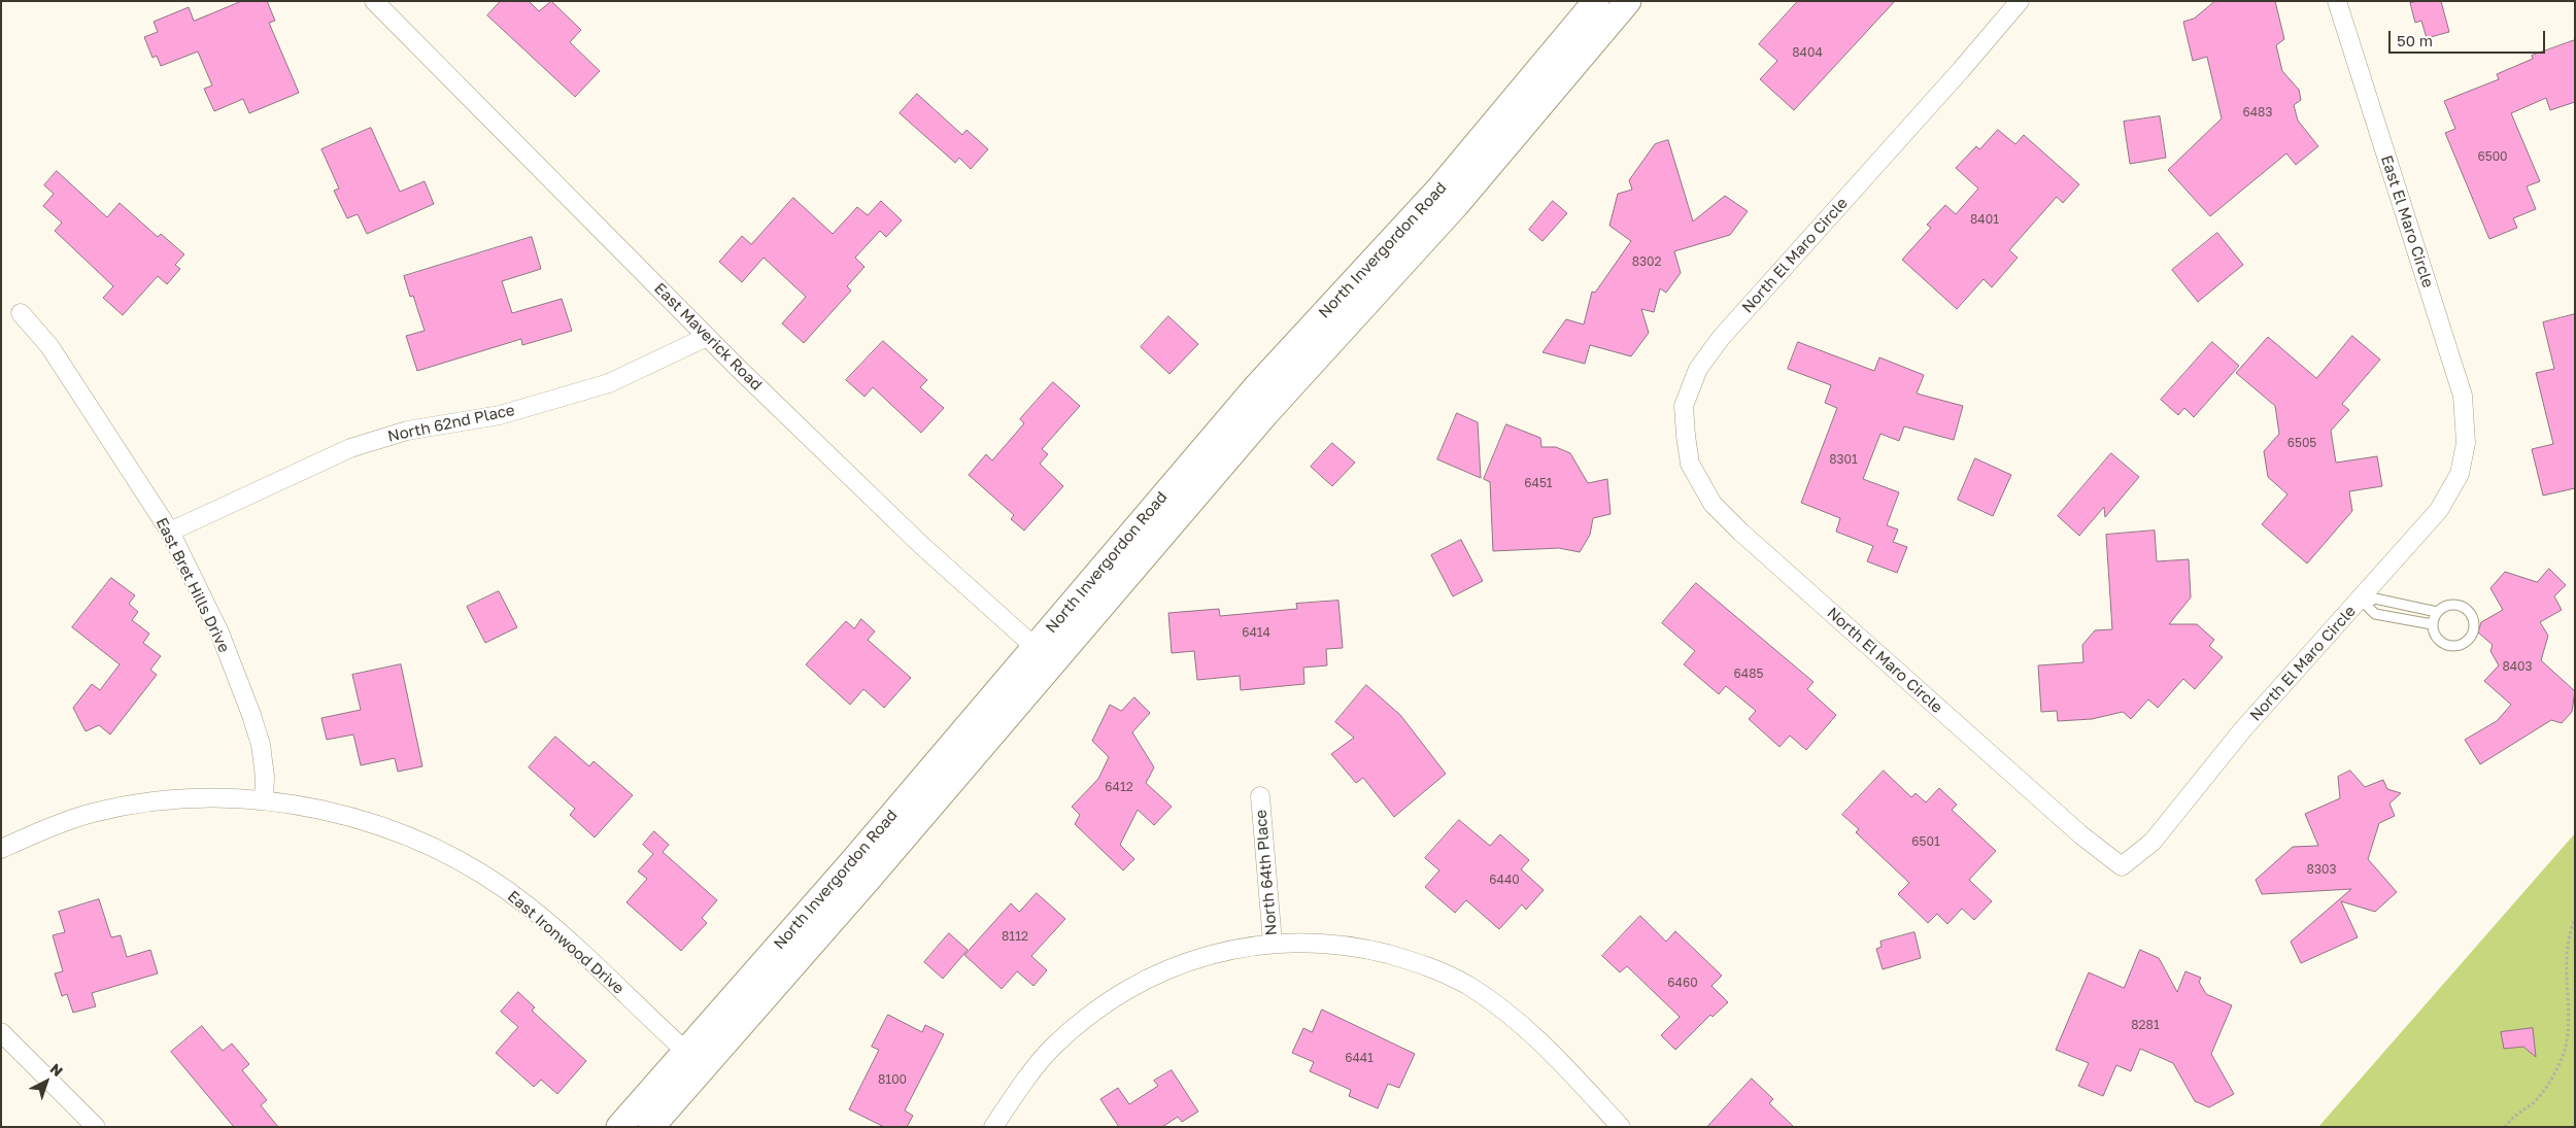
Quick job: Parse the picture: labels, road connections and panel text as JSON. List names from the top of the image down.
{
  "streets": {
    "street": [
      "East El Maro Circle",
      "North Invergordon Road",
      "North El Maro Circle",
      "East Maverick Road",
      "North 62nd Place",
      "East Bret Hills Drive",
      "North 64th Place",
      "East Ironwood Drive"
    ]
  },
  "crossings": [
    ["East El Maro Circle", "North El Maro Circle"],
    ["North Invergordon Road", "East Maverick Road"],
    ["North Invergordon Road", "East Ironwood Drive"],
    ["East Maverick Road", "North 62nd Place"],
    ["North 62nd Place", "East Bret Hills Drive"],
    ["East Bret Hills Drive", "East Ironwood Drive"]
  ],
  "house_numbers": [
    "8404",
    "6483",
    "6500",
    "8401",
    "8302",
    "6505",
    "8301",
    "6451",
    "6414",
    "8403",
    "6485",
    "6412",
    "6501",
    "8303",
    "6440",
    "8112",
    "6460",
    "8281",
    "6441",
    "8100"
  ],
  "scale_bar": "50 m",
  "north": "top right"
}
